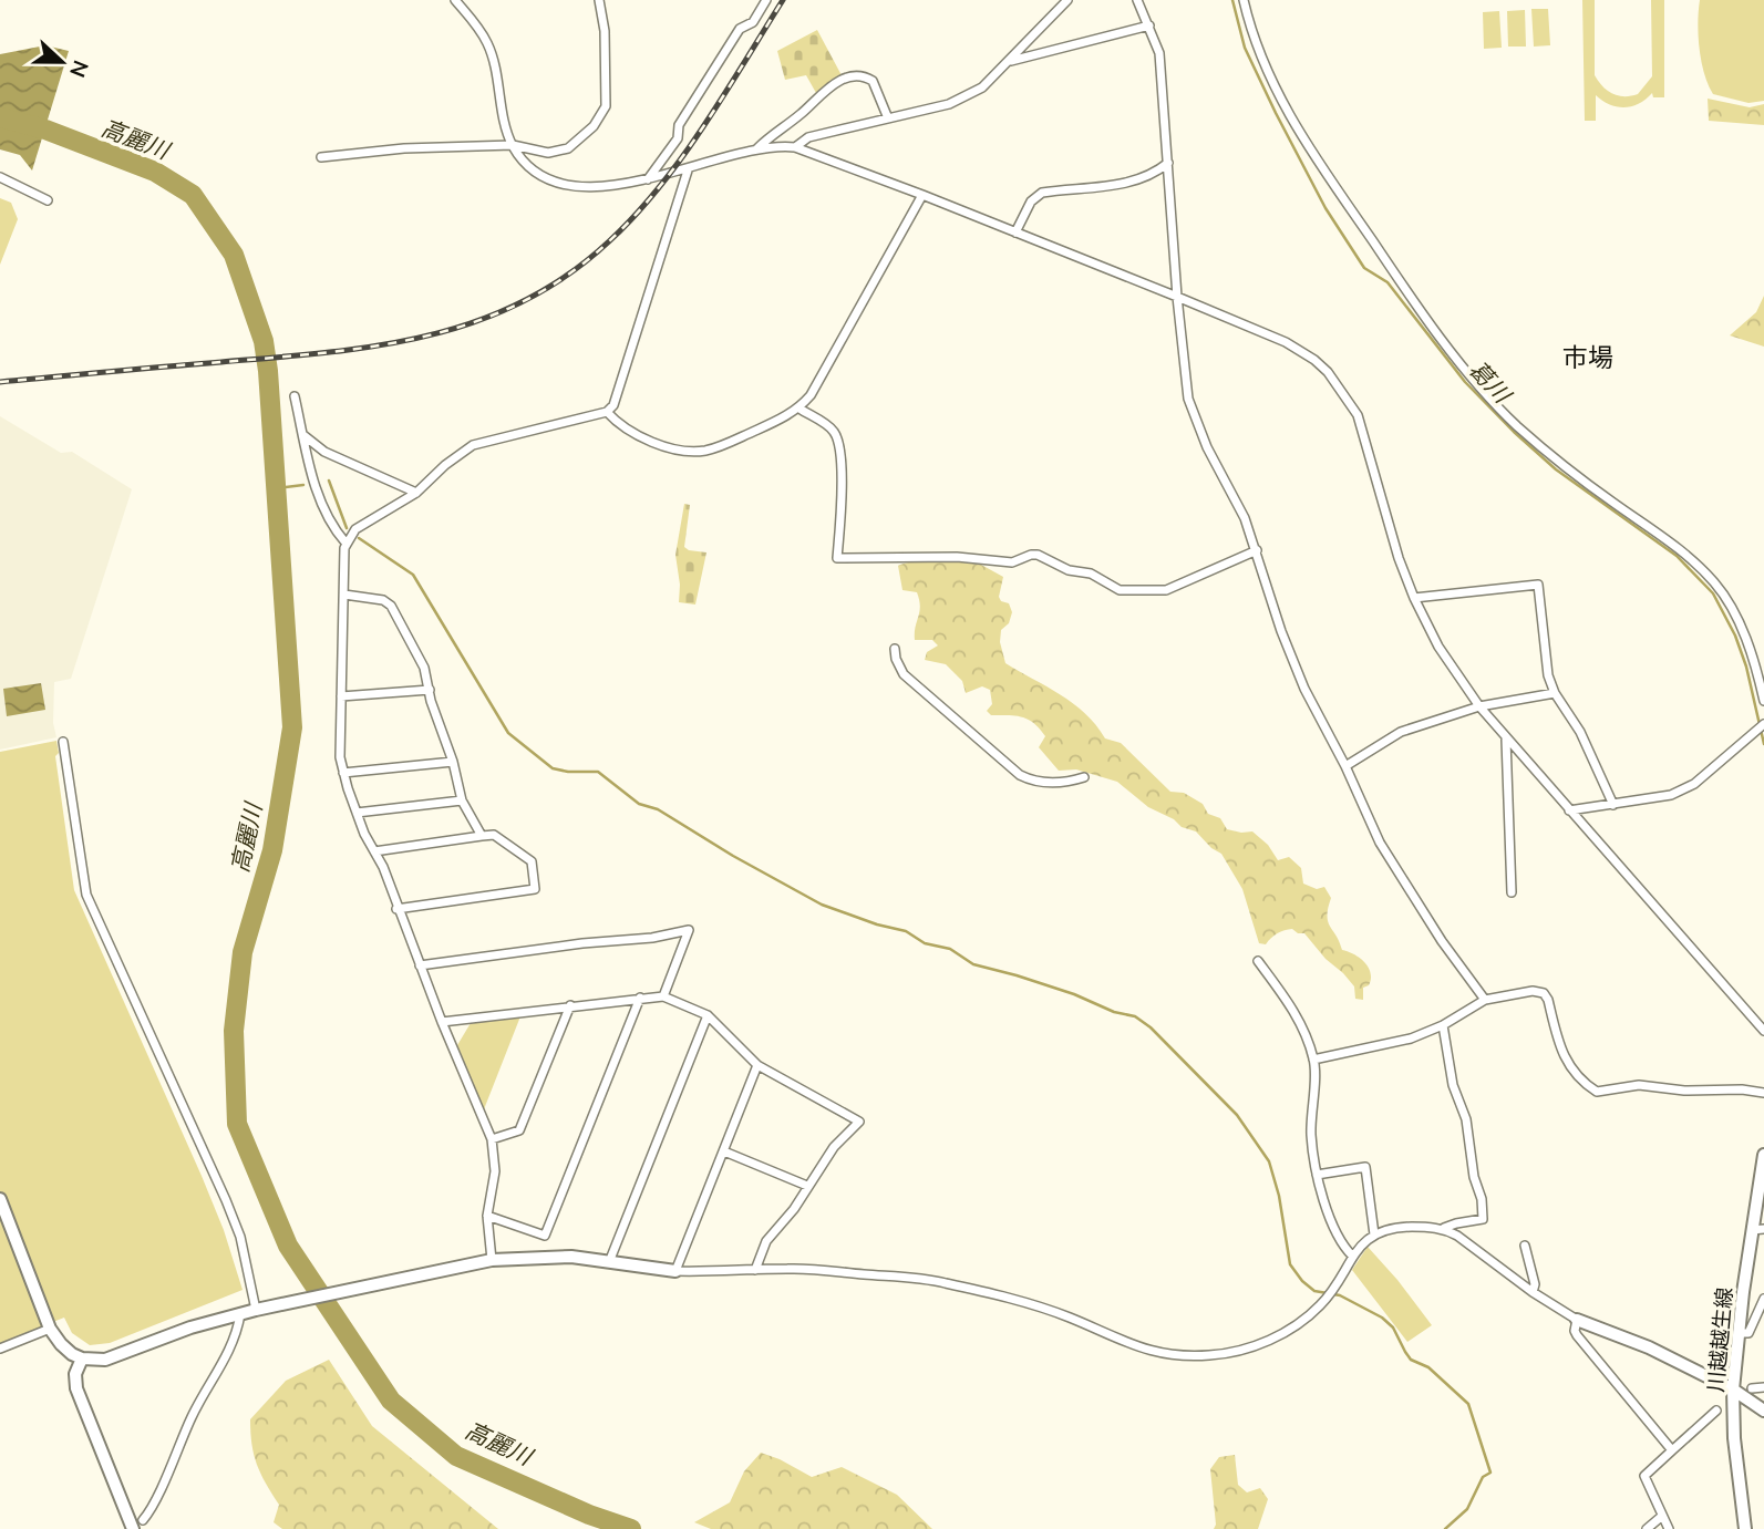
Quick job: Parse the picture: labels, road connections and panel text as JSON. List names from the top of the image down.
{
  "streets": {
    "street": ["川越越生線"]
  },
  "districts": ["市場"],
  "water": ["高麗川", "葛川"],
  "north": "right"
}
